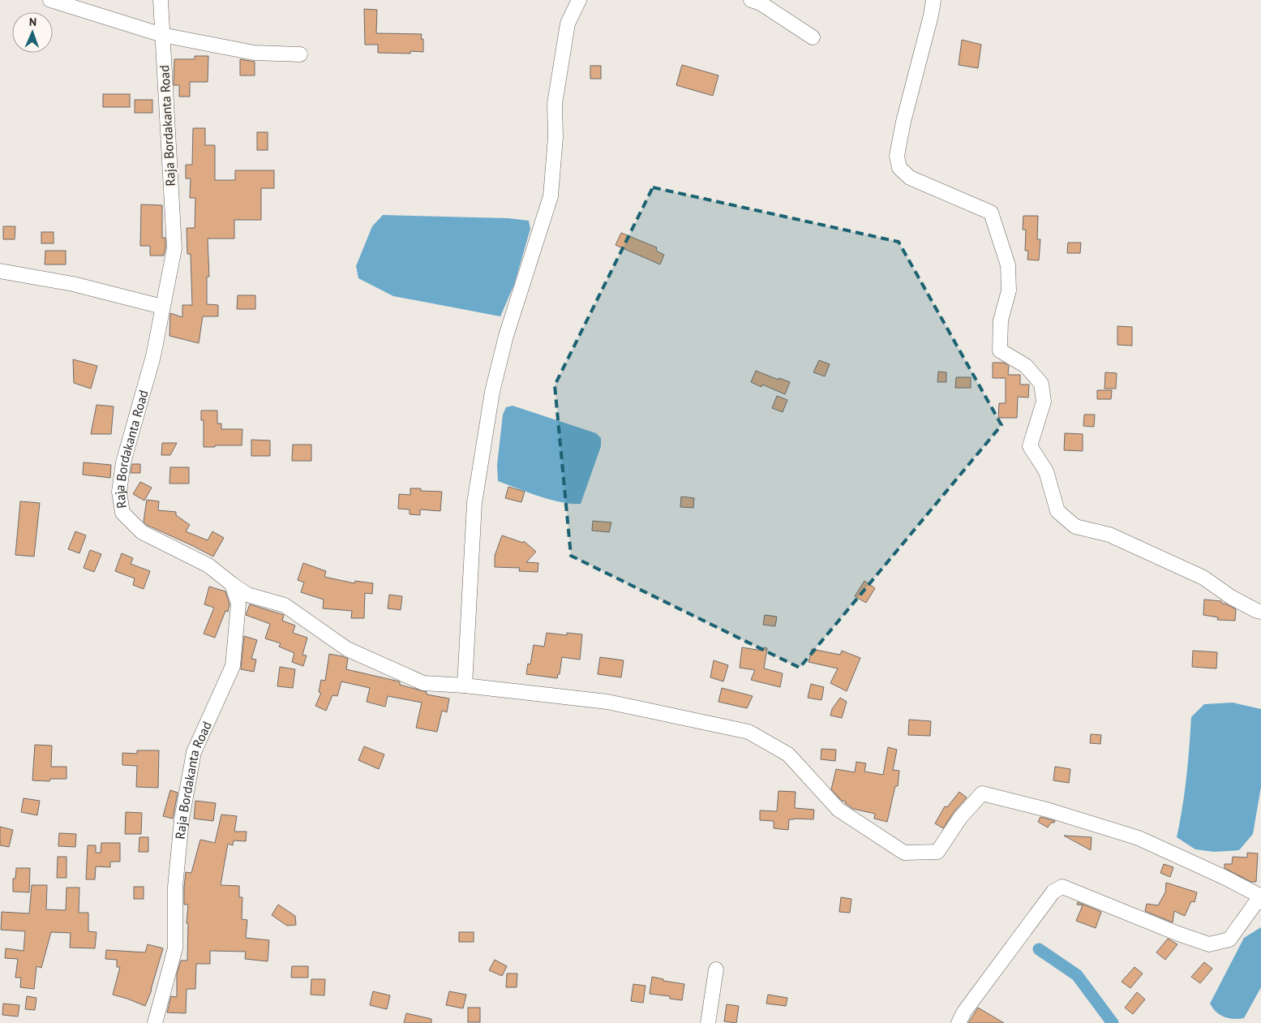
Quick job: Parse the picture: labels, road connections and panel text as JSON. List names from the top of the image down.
{
  "streets": {
    "street": ["Raja Bordakanta Road"]
  },
  "north": "top"
}
